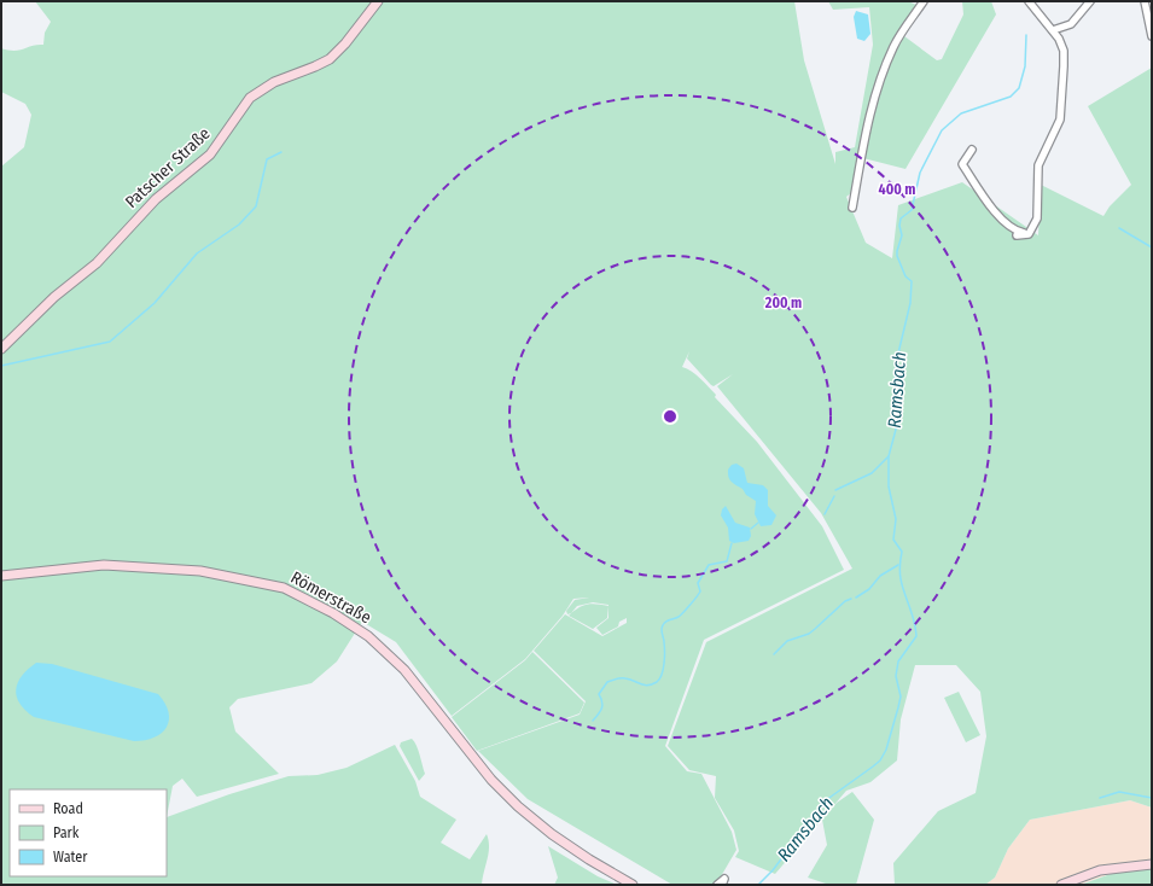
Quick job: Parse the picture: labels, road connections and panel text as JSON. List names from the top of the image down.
{
  "streets": {
    "main road": ["Patscher Straße", "Römerstraße"]
  },
  "water": ["Ramsbach"],
  "legend": ["Road", "Park", "Water"],
  "rings": ["400 m", "200 m"]
}
